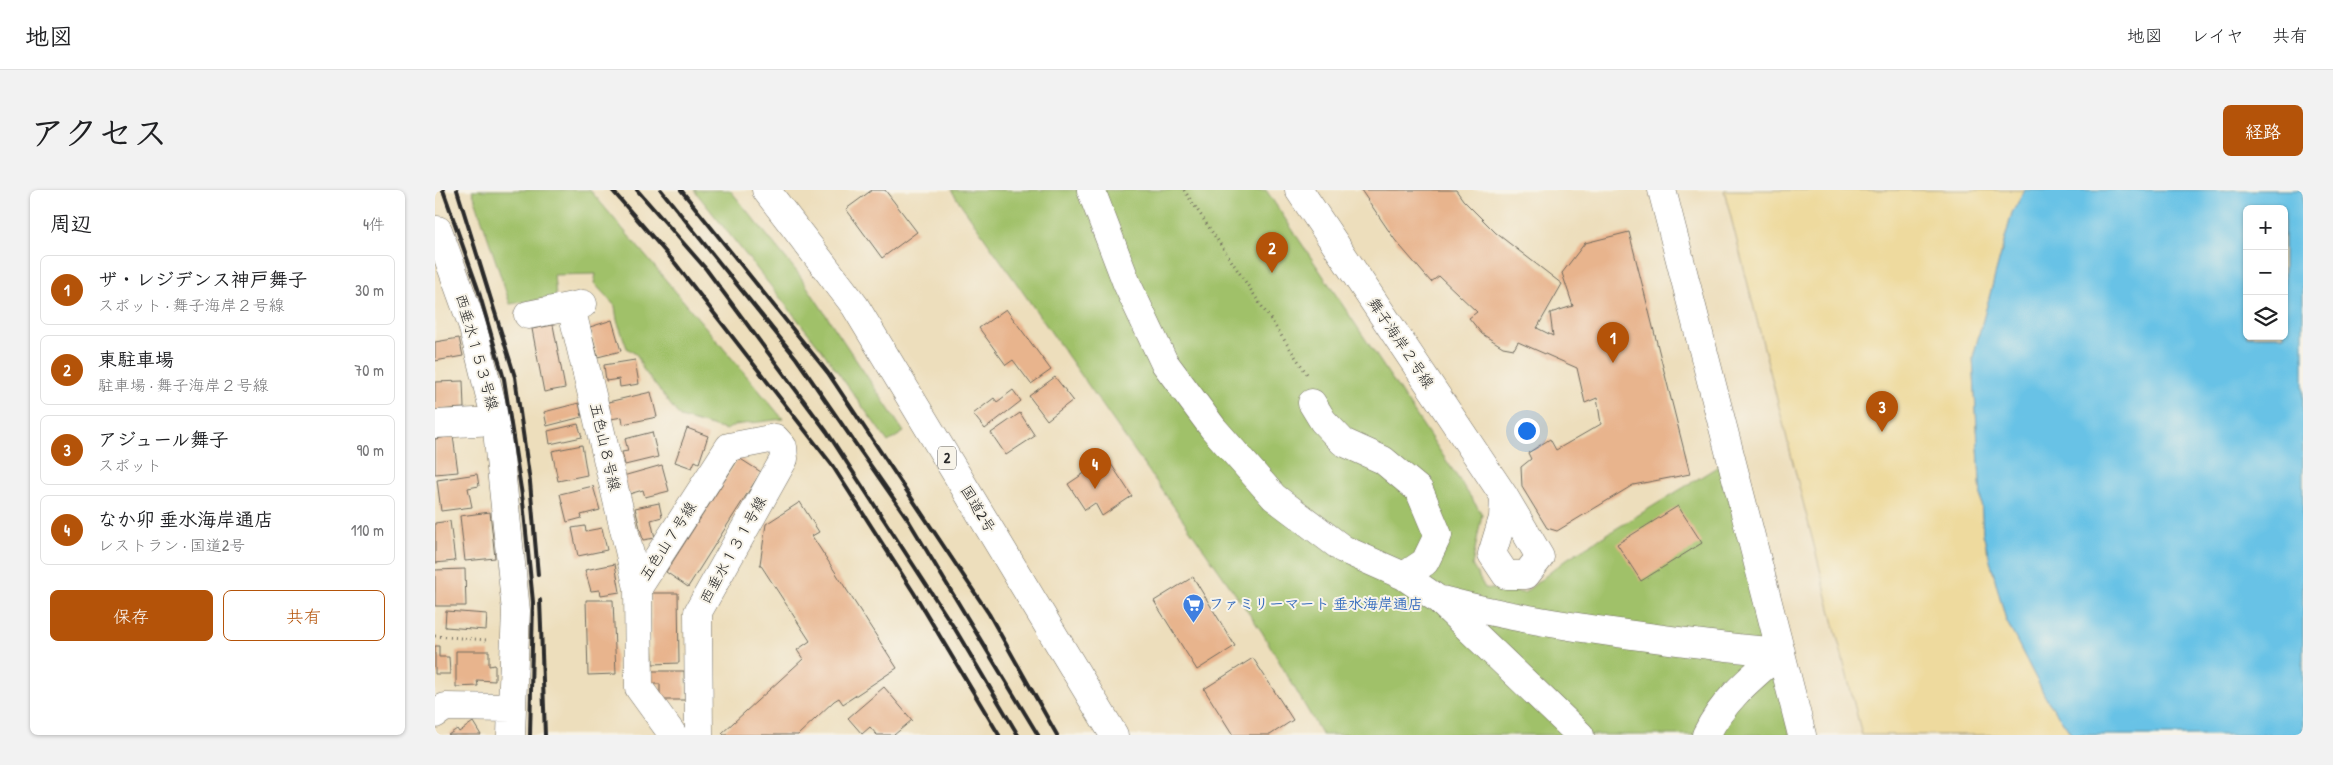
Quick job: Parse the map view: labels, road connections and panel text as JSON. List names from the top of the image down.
{
  "streets": {
    "main road": [
      "舞子海岸２号線",
      "西垂水１５３号線",
      "五色山８号線",
      "2",
      "国道2号",
      "五色山７号線",
      "西垂水１３１号線"
    ]
  },
  "crossings": [
    ["五色山８号線", "五色山７号線"],
    ["五色山７号線", "西垂水１３１号線"]
  ],
  "places": {
    "supermarket": ["ファミリーマート 垂水海岸通店"]
  },
  "page": {
    "header": "地図",
    "nav": ["地図", "レイヤ", "共有"],
    "title": "アクセス",
    "buttons": [
      "経路",
      ["保存", "共有"]
    ],
    "heading": ["周辺", "4件"],
    "map_buttons": ["+", "−"],
    "pins": [
      "2",
      "1",
      "3",
      "4"
    ],
    "list": [
      {
        "mark": "1",
        "name": "ザ・レジデンス神戸舞子",
        "note": "スポット · 舞子海岸２号線",
        "value": "30 m"
      },
      {
        "mark": "2",
        "name": "東駐車場",
        "note": "駐車場 · 舞子海岸２号線",
        "value": "70 m"
      },
      {
        "mark": "3",
        "name": "アジュール舞子",
        "note": "スポット",
        "value": "90 m"
      },
      {
        "mark": "4",
        "name": "なか卯 垂水海岸通店",
        "note": "レストラン · 国道2号",
        "value": "110 m"
      }
    ]
  }
}
